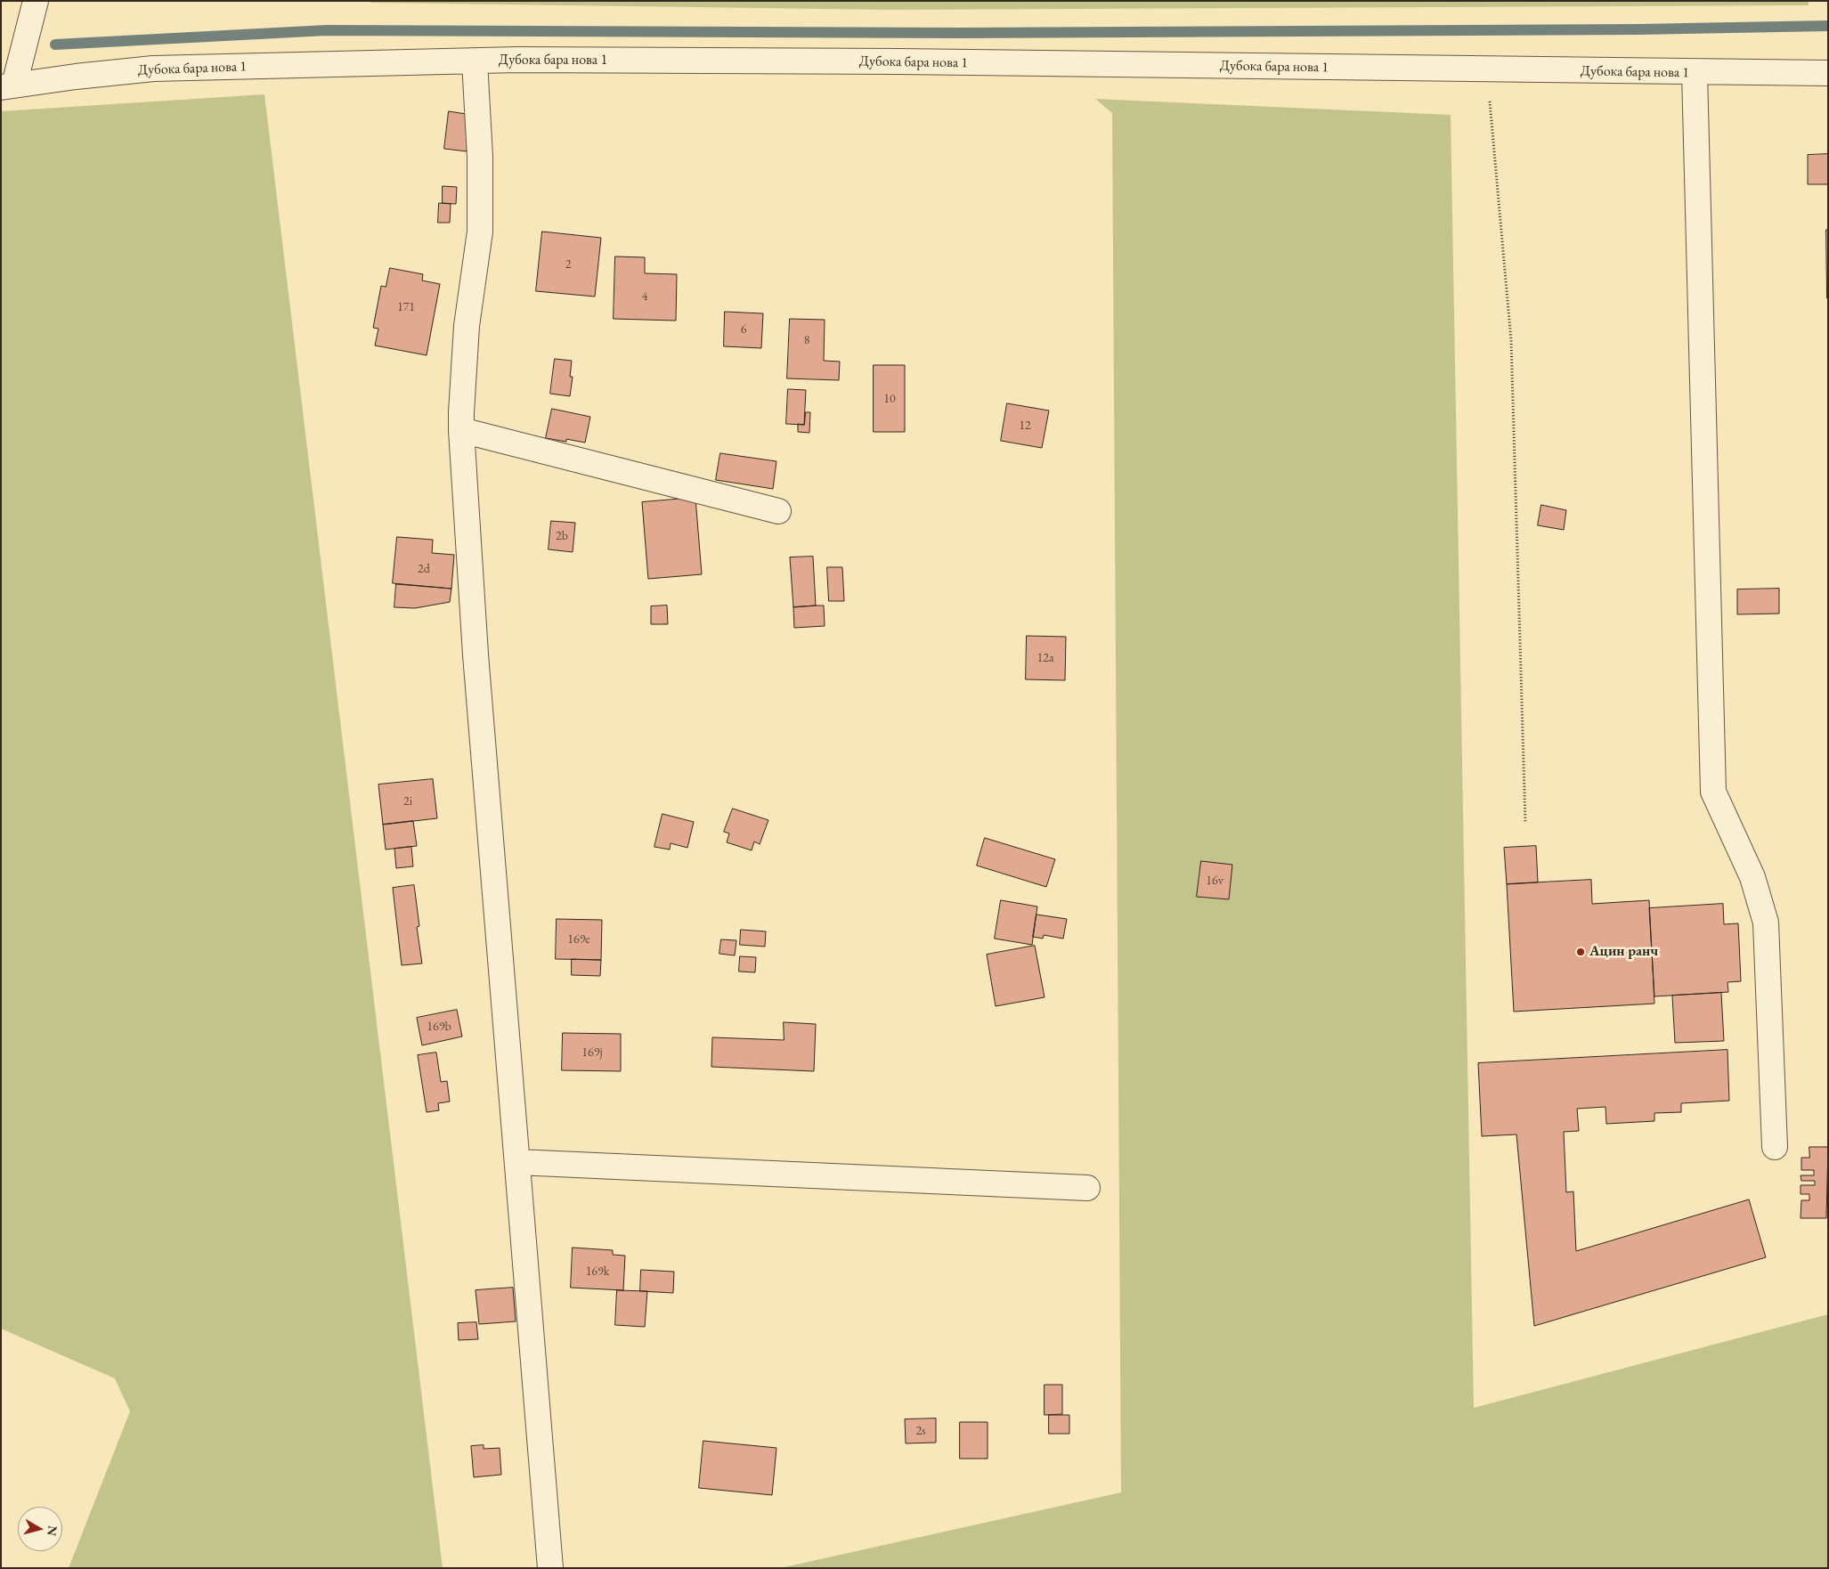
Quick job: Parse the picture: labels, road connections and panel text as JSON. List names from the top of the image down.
{
  "streets": {
    "street": ["Дубока бара нова 1"]
  },
  "places": ["Ацин ранч"],
  "house_numbers": [
    "2",
    "4",
    "171",
    "6",
    "8",
    "10",
    "12",
    "2b",
    "2d",
    "12a",
    "2i",
    "16v",
    "169e",
    "169b",
    "169j",
    "169k",
    "2s"
  ],
  "north": "right"
}
